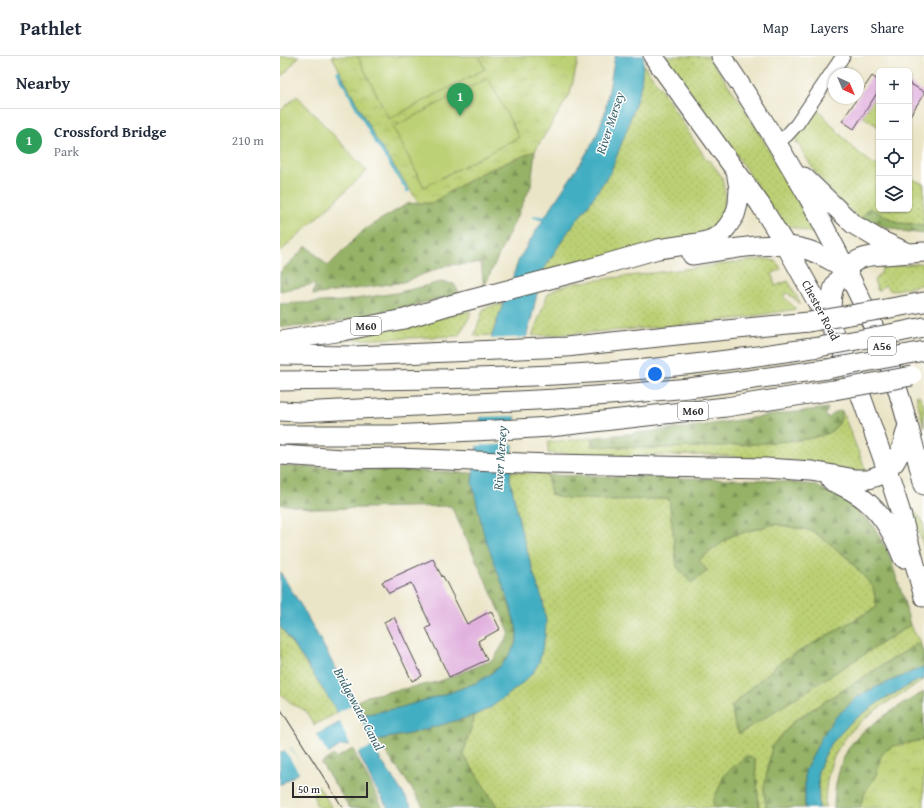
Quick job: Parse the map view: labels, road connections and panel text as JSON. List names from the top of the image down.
{
  "streets": {
    "highway": ["Chester Road", "M60", "A56"]
  },
  "crossings": [
    ["Chester Road", "M60"]
  ],
  "water": ["River Mersey", "Bridgewater Canal"],
  "scale_bar": "50 m",
  "north": "bottom right",
  "page": {
    "header": "Pathlet",
    "nav": ["Map", "Layers", "Share"],
    "heading": "Nearby",
    "map_buttons": ["+", "−"],
    "pins": "1",
    "list": [
      {
        "mark": "1",
        "name": "Crossford Bridge",
        "note": "Park",
        "value": "210 m"
      }
    ],
    "scale": "50 m"
  }
}
